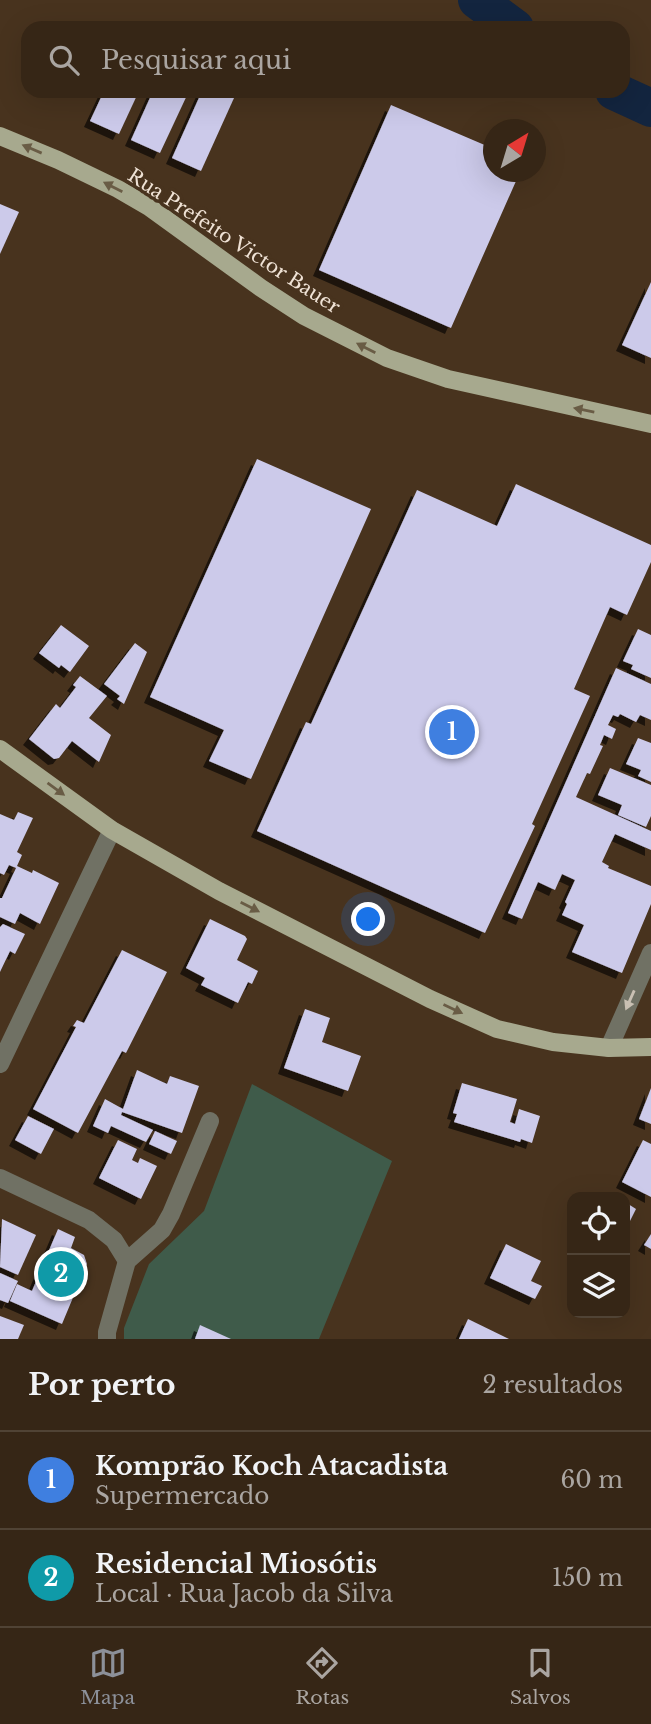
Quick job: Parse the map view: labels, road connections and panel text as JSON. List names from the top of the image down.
{
  "streets": {
    "main road": ["Rua Prefeito Victor Bauer"]
  },
  "one_way": ["Rua Prefeito Victor Bauer"],
  "north": "top right",
  "page": {
    "search": "Pesquisar aqui",
    "pins": ["1", "2"],
    "heading": ["Por perto", "2 resultados"],
    "list": [
      {
        "mark": "1",
        "name": "Komprão Koch Atacadista",
        "note": "Supermercado",
        "value": "60 m"
      },
      {
        "mark": "2",
        "name": "Residencial Miosótis",
        "note": "Local · Rua Jacob da Silva",
        "value": "150 m"
      }
    ],
    "nav": ["Mapa", "Rotas", "Salvos"]
  }
}
